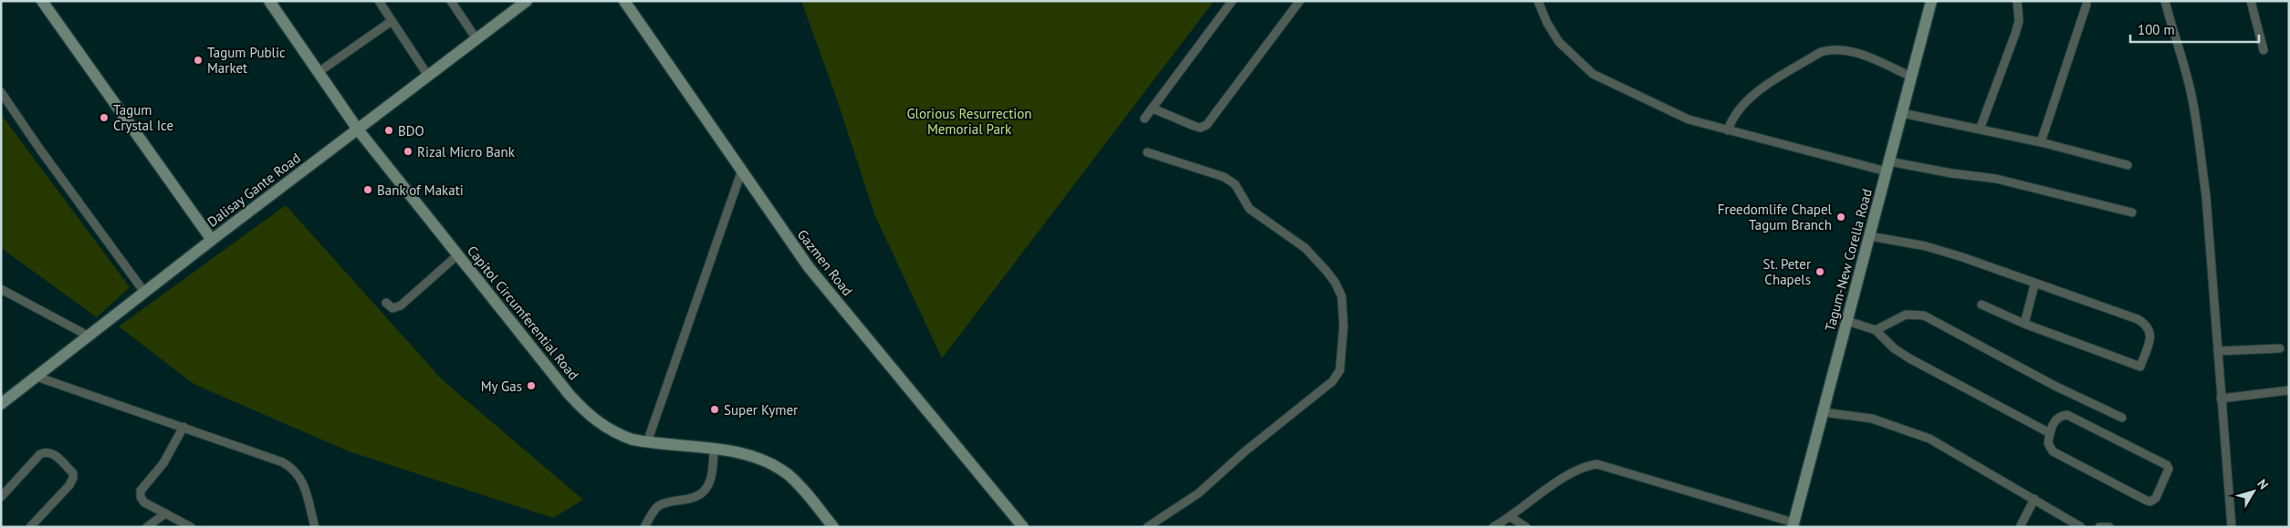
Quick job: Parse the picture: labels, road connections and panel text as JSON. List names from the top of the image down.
{
  "streets": {
    "main road": [
      "Dalisay Gante Road",
      "Tagum-New Corella Road",
      "Gazmen Road",
      "Capitol Circumferential Road"
    ]
  },
  "crossings": [
    ["Dalisay Gante Road", "Capitol Circumferential Road"]
  ],
  "parks": ["Glorious Resurrection Memorial Park"],
  "places": [
    "Tagum Public Market",
    "Tagum Crystal Ice",
    "BDO",
    "Rizal Micro Bank",
    "Bank of Makati",
    "Freedomlife Chapel Tagum Branch",
    "St. Peter Chapels",
    "My Gas",
    "Super Kymer"
  ],
  "scale_bar": "100 m",
  "north": "top right"
}
